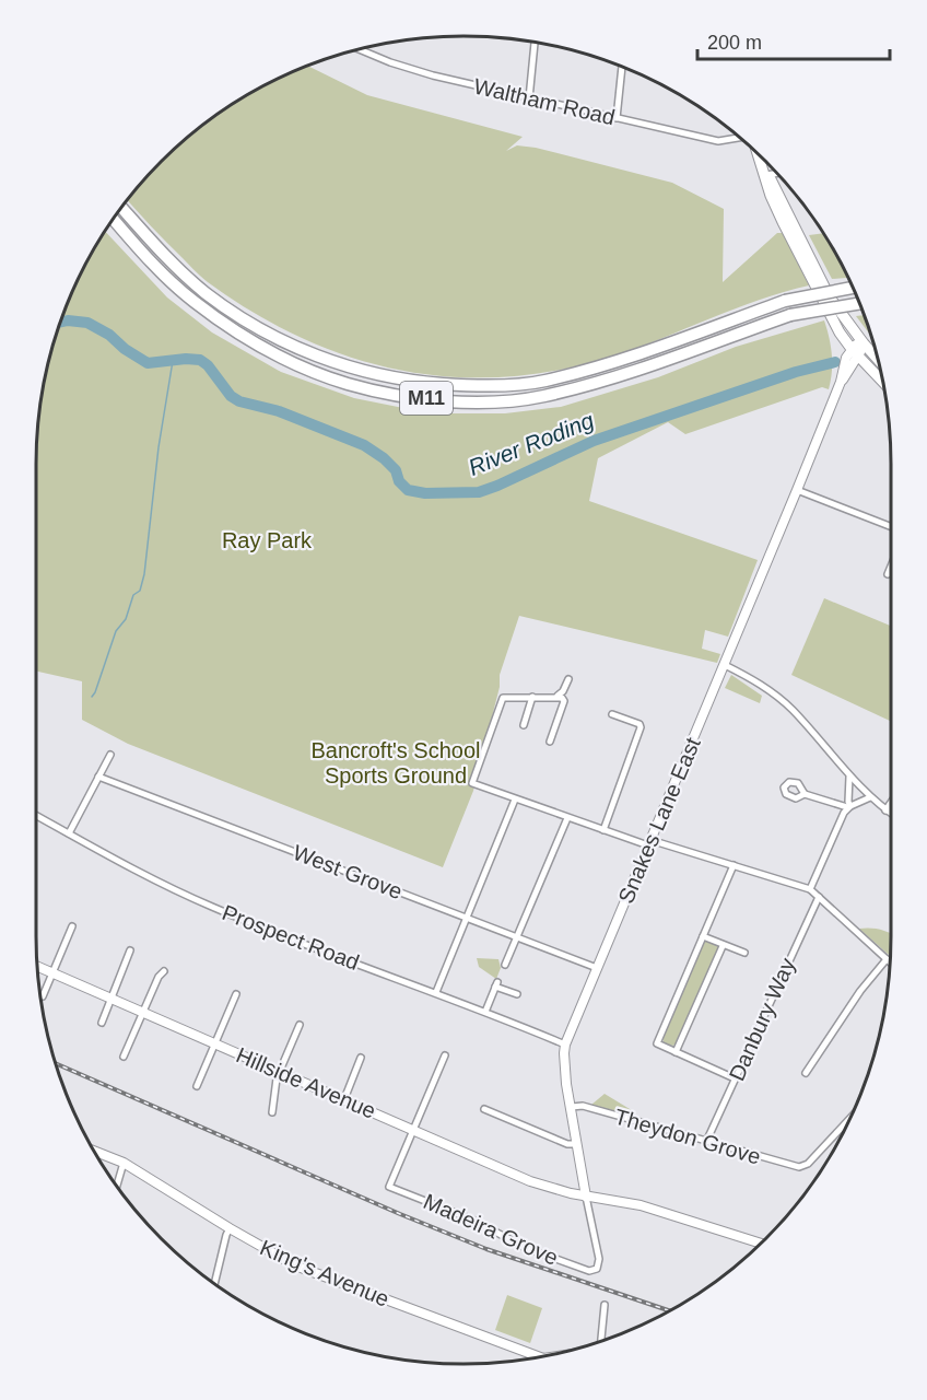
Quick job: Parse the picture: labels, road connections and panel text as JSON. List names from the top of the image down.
{
  "streets": {
    "highway": ["M11"],
    "street": [
      "Waltham Road",
      "Snakes Lane East",
      "West Grove",
      "Prospect Road",
      "Danbury Way",
      "Hillside Avenue",
      "Theydon Grove",
      "Madeira Grove",
      "King's Avenue"
    ]
  },
  "crossings": [
    ["Snakes Lane East", "West Grove"],
    ["Snakes Lane East", "Prospect Road"],
    ["Snakes Lane East", "Hillside Avenue"],
    ["Snakes Lane East", "Theydon Grove"],
    ["Snakes Lane East", "Madeira Grove"],
    ["Danbury Way", "Theydon Grove"],
    ["Hillside Avenue", "Madeira Grove"]
  ],
  "water": ["River Roding"],
  "parks": ["Ray Park", "Bancroft's School Sports Ground"],
  "scale_bar": "200 m"
}
